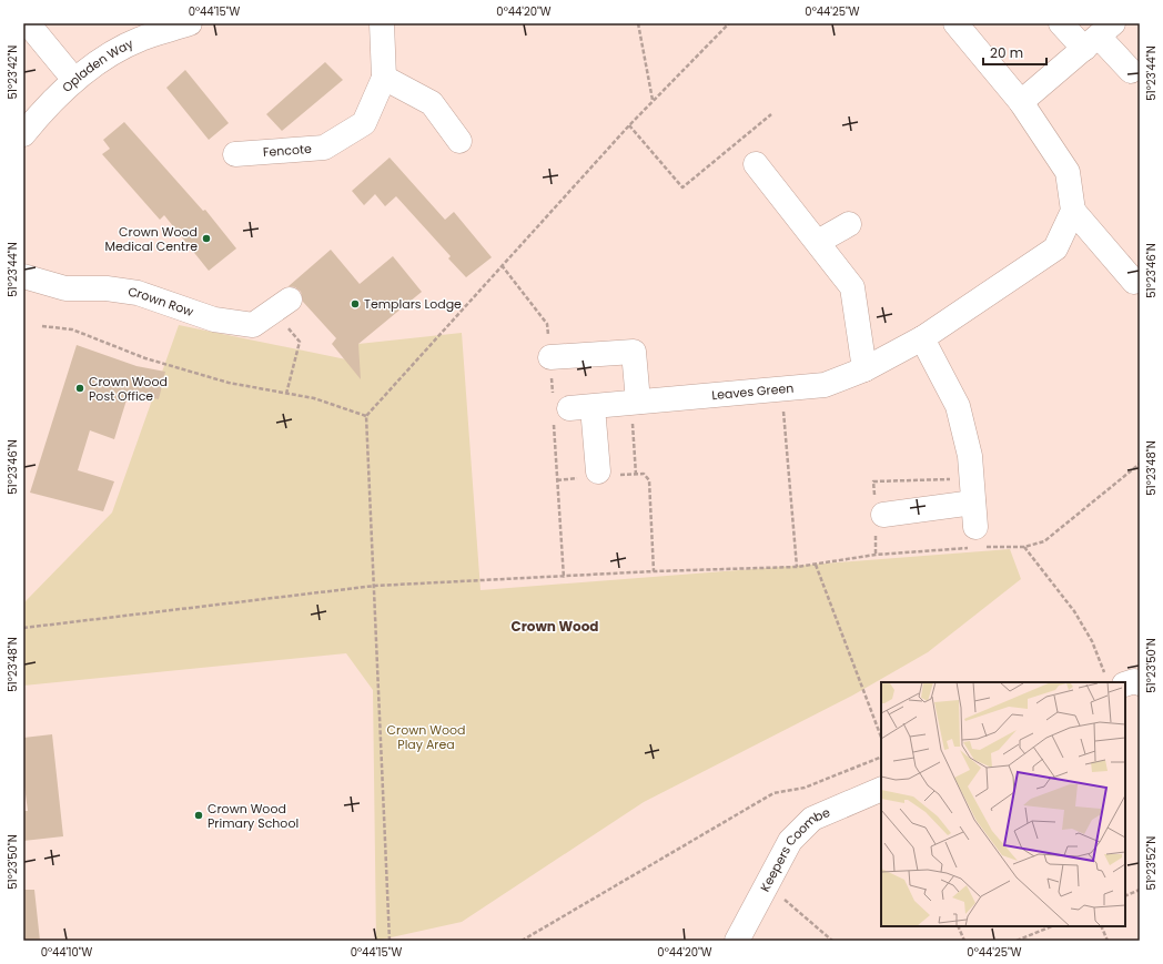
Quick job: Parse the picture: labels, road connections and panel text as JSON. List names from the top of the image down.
{
  "streets": {
    "street": [
      "Opladen Way",
      "Fencote",
      "Crown Row",
      "Leaves Green",
      "Keepers Coombe"
    ]
  },
  "districts": ["Crown Wood"],
  "parks": ["Crown Wood Play Area"],
  "places": [
    "Crown Wood Medical Centre",
    "Templars Lodge",
    "Crown Wood Post Office",
    "Crown Wood Primary School"
  ],
  "scale_bar": "20 m",
  "coordinates": [
    "0°44'15\"W",
    "0°44'20\"W",
    "0°44'25\"W",
    "51°23'42\"N",
    "51°23'44\"N",
    "51°23'46\"N",
    "51°23'48\"N",
    "51°23'50\"N",
    "51°23'52\"N",
    "0°44'10\"W"
  ]
}
